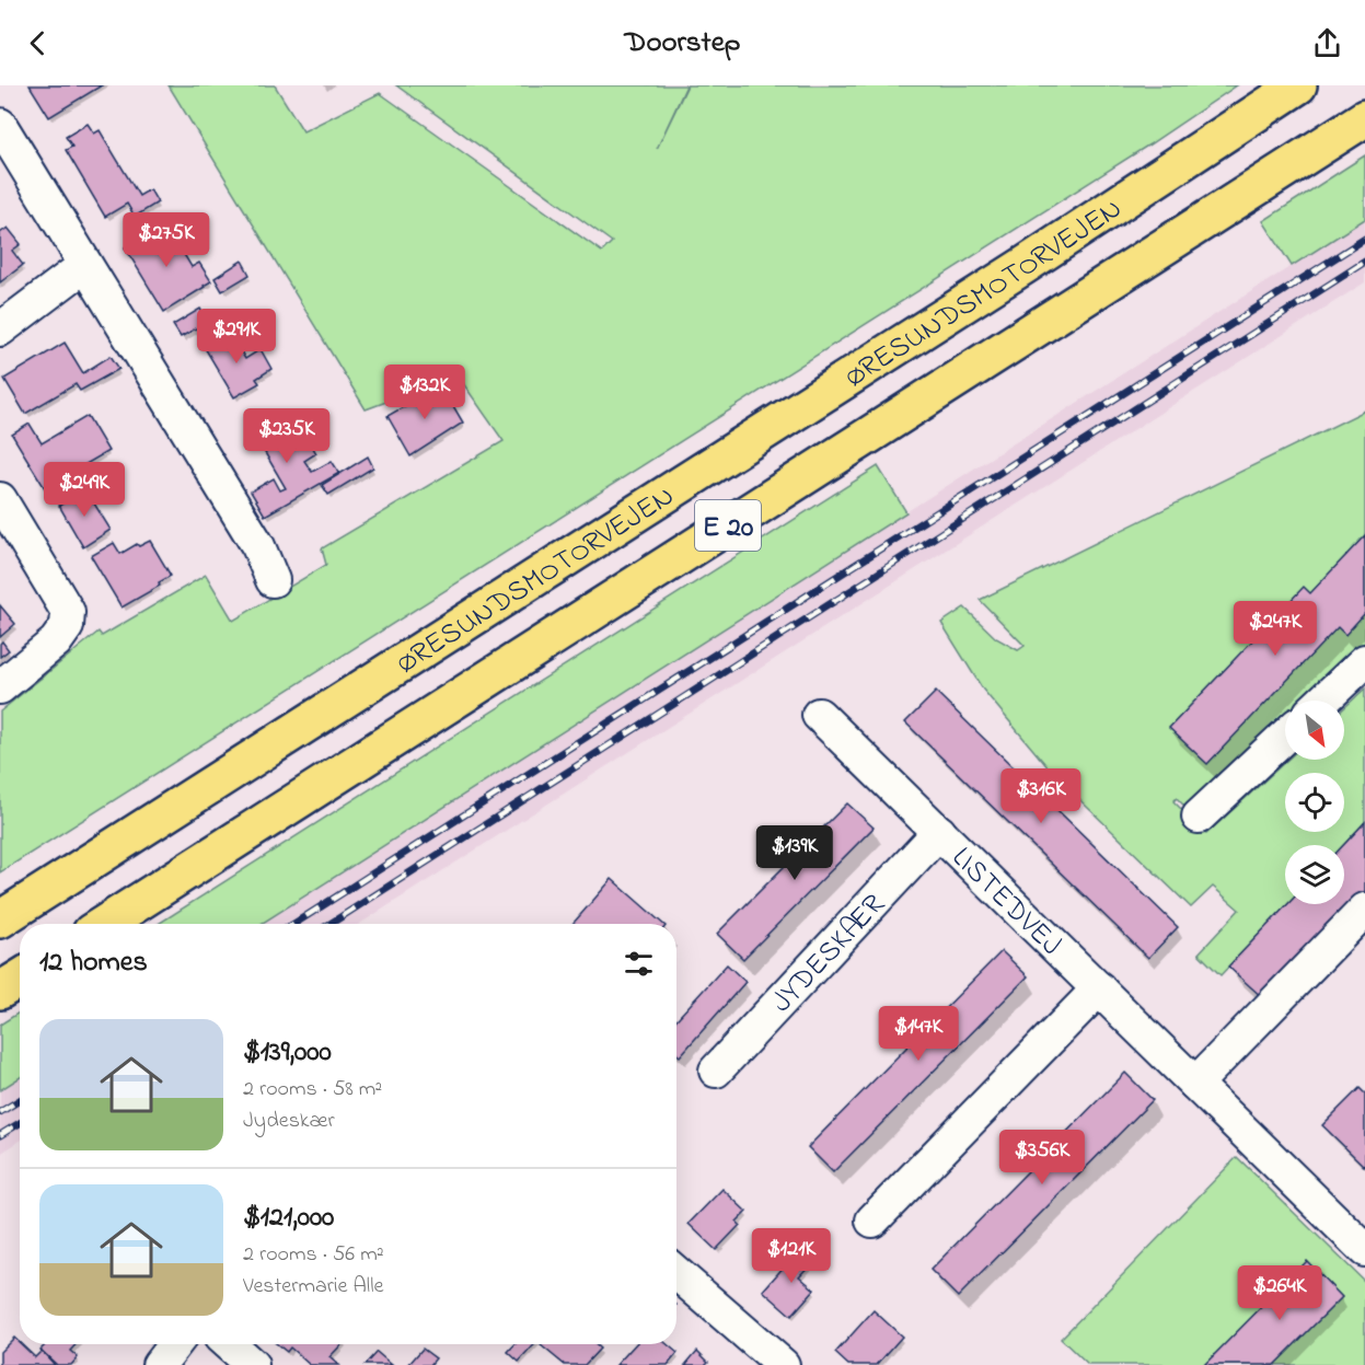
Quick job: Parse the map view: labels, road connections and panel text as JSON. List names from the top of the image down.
{
  "streets": {
    "highway": ["ØRESUNDSMOTORVEJEN", "E 20"],
    "street": ["LISTEDVEJ", "JYDESKÆR"]
  },
  "crossings": [
    ["LISTEDVEJ", "JYDESKÆR"]
  ],
  "north": "bottom right",
  "page": {
    "header": "Doorstep",
    "price": [
      "$275K",
      "$291K",
      "$132K",
      "$235K",
      "$249K",
      "$247K",
      "$316K",
      "$139K",
      "$147K",
      "$356K",
      "$121K",
      "$264K"
    ],
    "heading": "12 homes",
    "list": [
      {
        "name": "$139,000",
        "note": "2 rooms · 58 m² · Jydeskær"
      },
      {
        "name": "$121,000",
        "note": "2 rooms · 56 m² · Vestermarie Alle"
      }
    ]
  }
}
